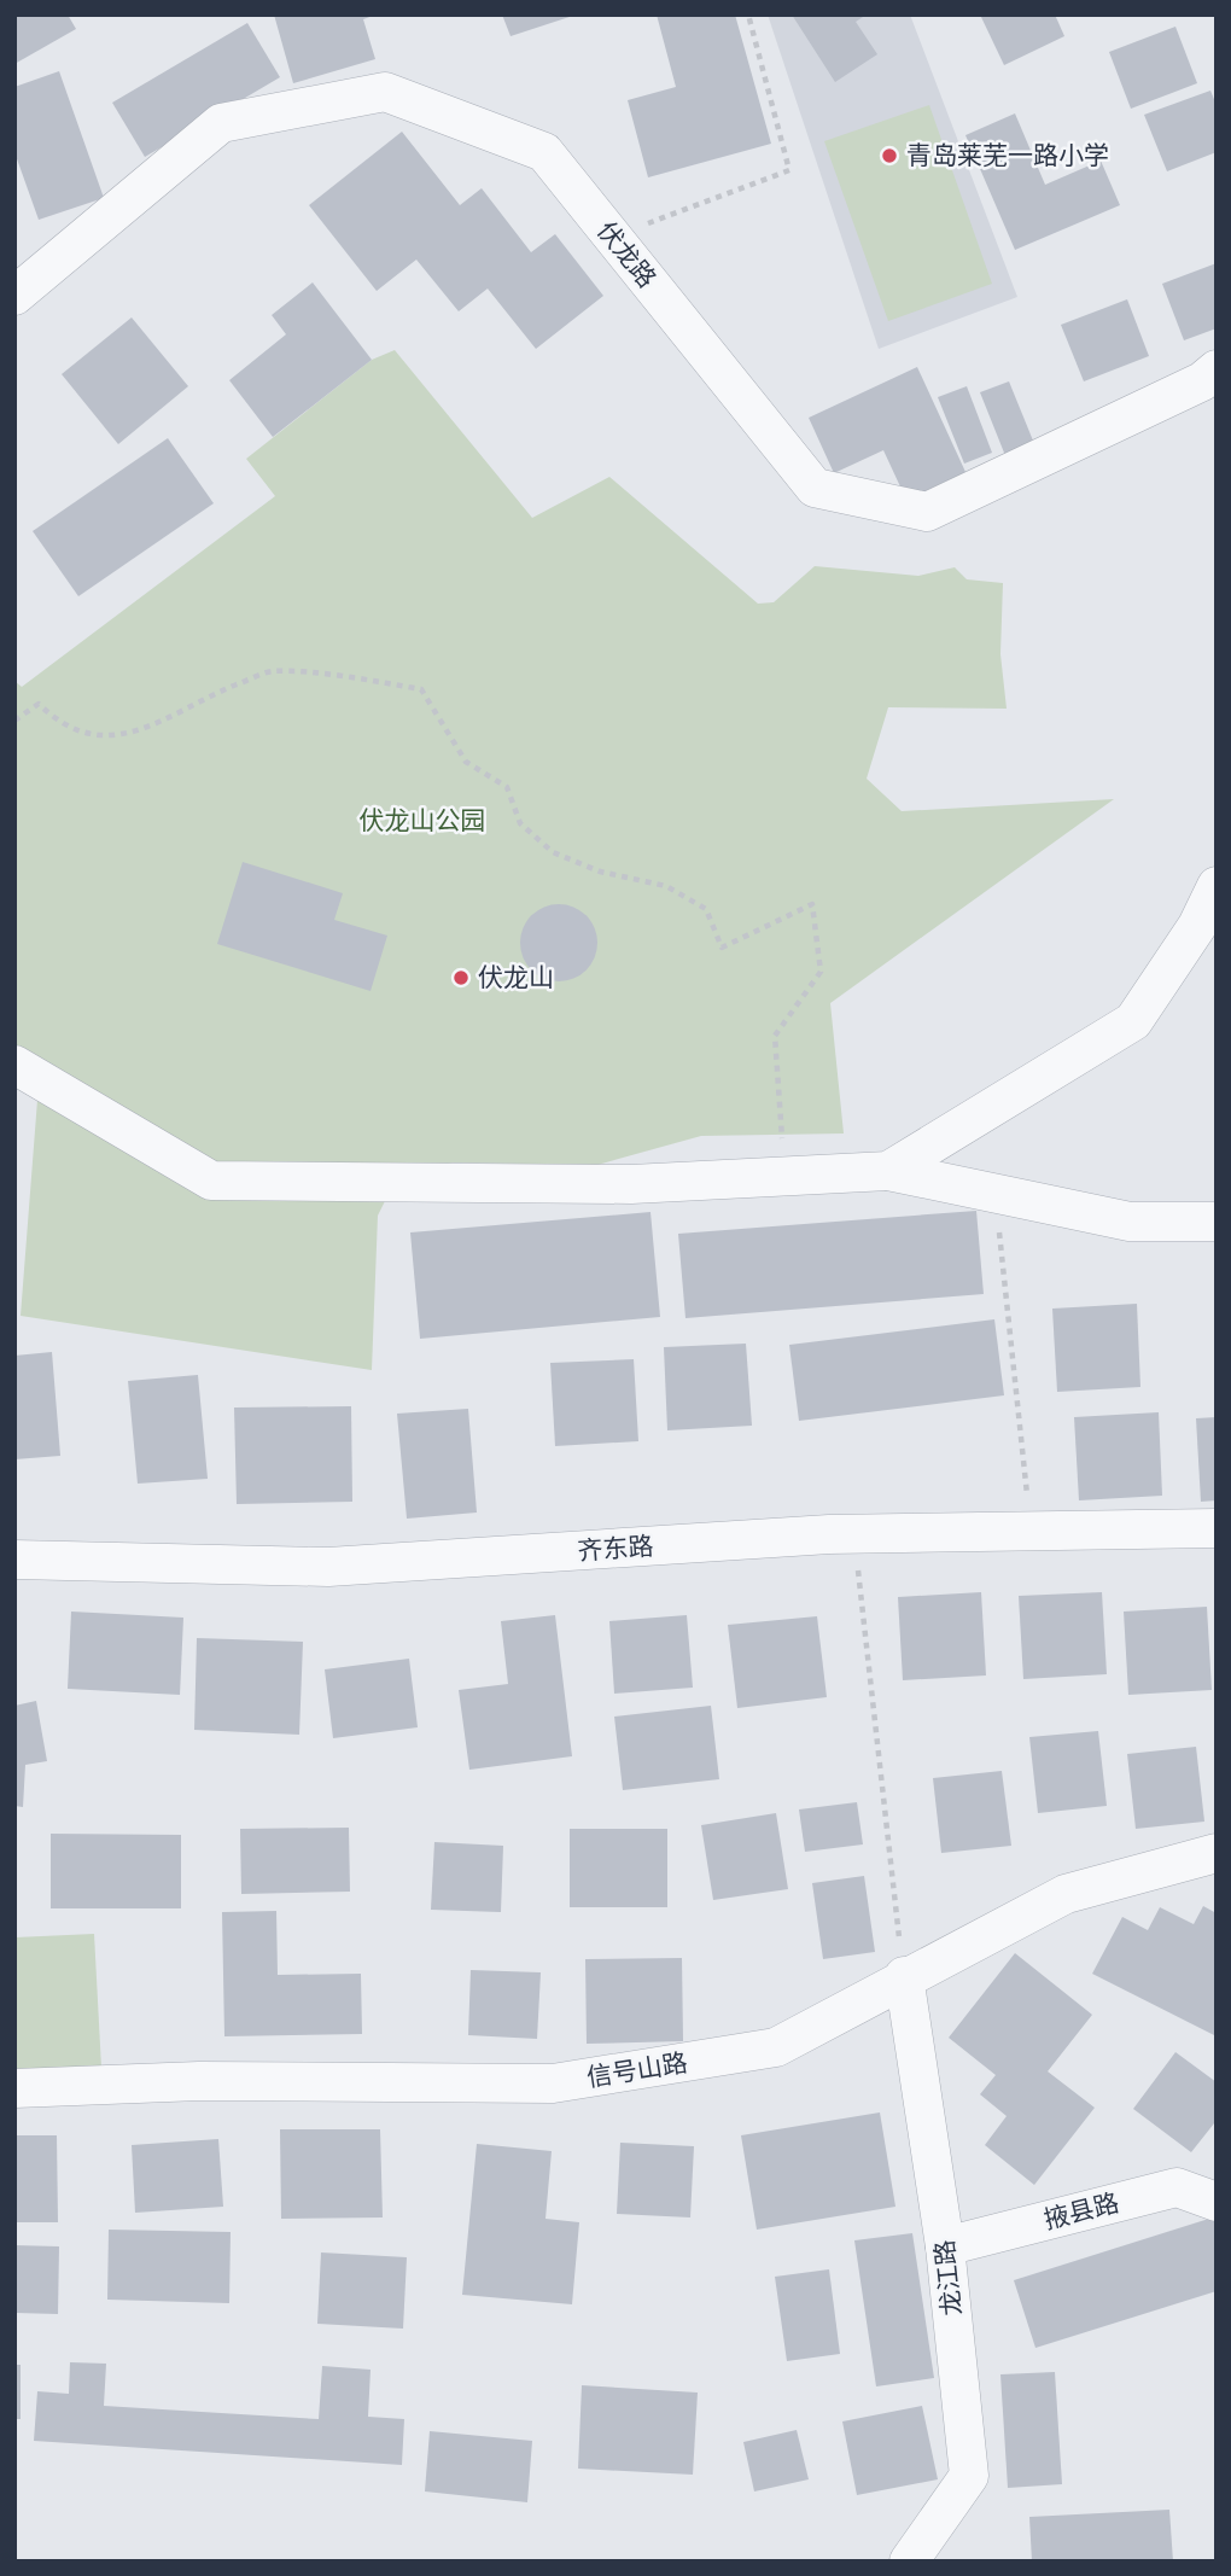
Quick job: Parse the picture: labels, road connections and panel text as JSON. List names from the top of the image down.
{
  "streets": {
    "street": [
      "伏龙路",
      "齐东路",
      "信号山路",
      "掖县路",
      "龙江路"
    ]
  },
  "crossings": [
    ["信号山路", "龙江路"],
    ["掖县路", "龙江路"]
  ],
  "parks": ["伏龙山公园"],
  "places": ["青岛莱芜一路小学", "伏龙山"]
}
